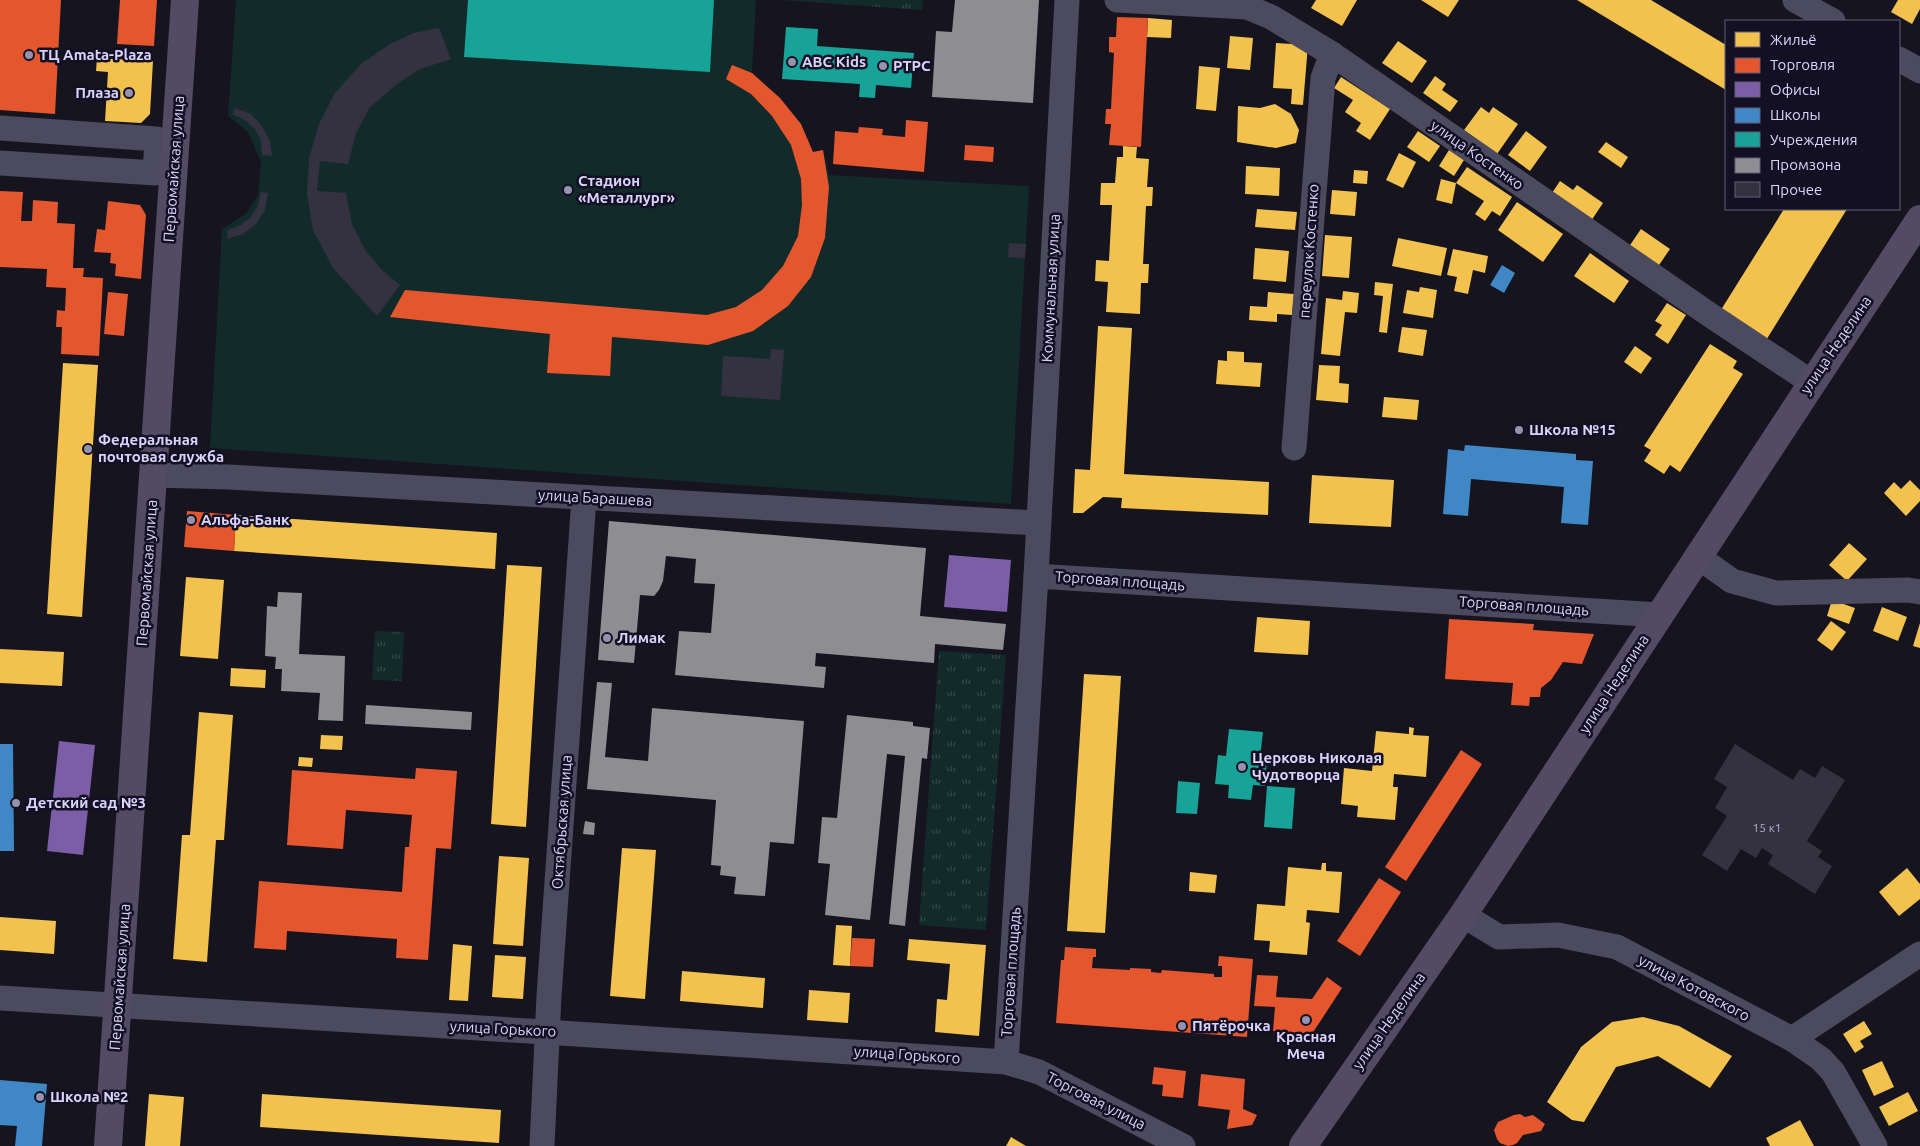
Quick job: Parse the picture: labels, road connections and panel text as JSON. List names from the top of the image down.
{
  "streets": {
    "main road": ["Первомайская улица", "улица Неделина"],
    "street": [
      "улица Костенко",
      "переулок Костенко",
      "Коммунальная улица",
      "улица Барашева",
      "Торговая площадь",
      "Октябрьская улица",
      "улица Котовского",
      "улица Горького",
      "Торговая улица"
    ]
  },
  "crossings": [
    ["улица Костенко", "переулок Костенко"],
    ["улица Костенко", "улица Неделина"],
    ["Первомайская улица", "улица Барашева"],
    ["Первомайская улица", "улица Горького"],
    ["Коммунальная улица", "улица Барашева"],
    ["Коммунальная улица", "Торговая площадь"],
    ["улица Неделина", "Торговая площадь"],
    ["улица Неделина", "улица Котовского"],
    ["улица Барашева", "Октябрьская улица"],
    ["Торговая площадь", "улица Горького"],
    ["Торговая площадь", "Торговая улица"],
    ["Октябрьская улица", "улица Горького"],
    ["улица Горького", "Торговая улица"]
  ],
  "places": [
    "ТЦ Amata-Plaza",
    "ABC Kids",
    "РТРС",
    "Плаза",
    "Стадион «Металлург»",
    "Школа №15",
    "Федеральная почтовая служба",
    "Альфа-Банк",
    "Лимак",
    "Церковь Николая Чудотворца",
    "Детский сад №3",
    "Красная Меча",
    "Пятёрочка",
    "Школа №2"
  ],
  "house_numbers": ["15 к1"],
  "legend": [
    "Жильё",
    "Торговля",
    "Офисы",
    "Школы",
    "Учреждения",
    "Промзона",
    "Прочее"
  ]
}
